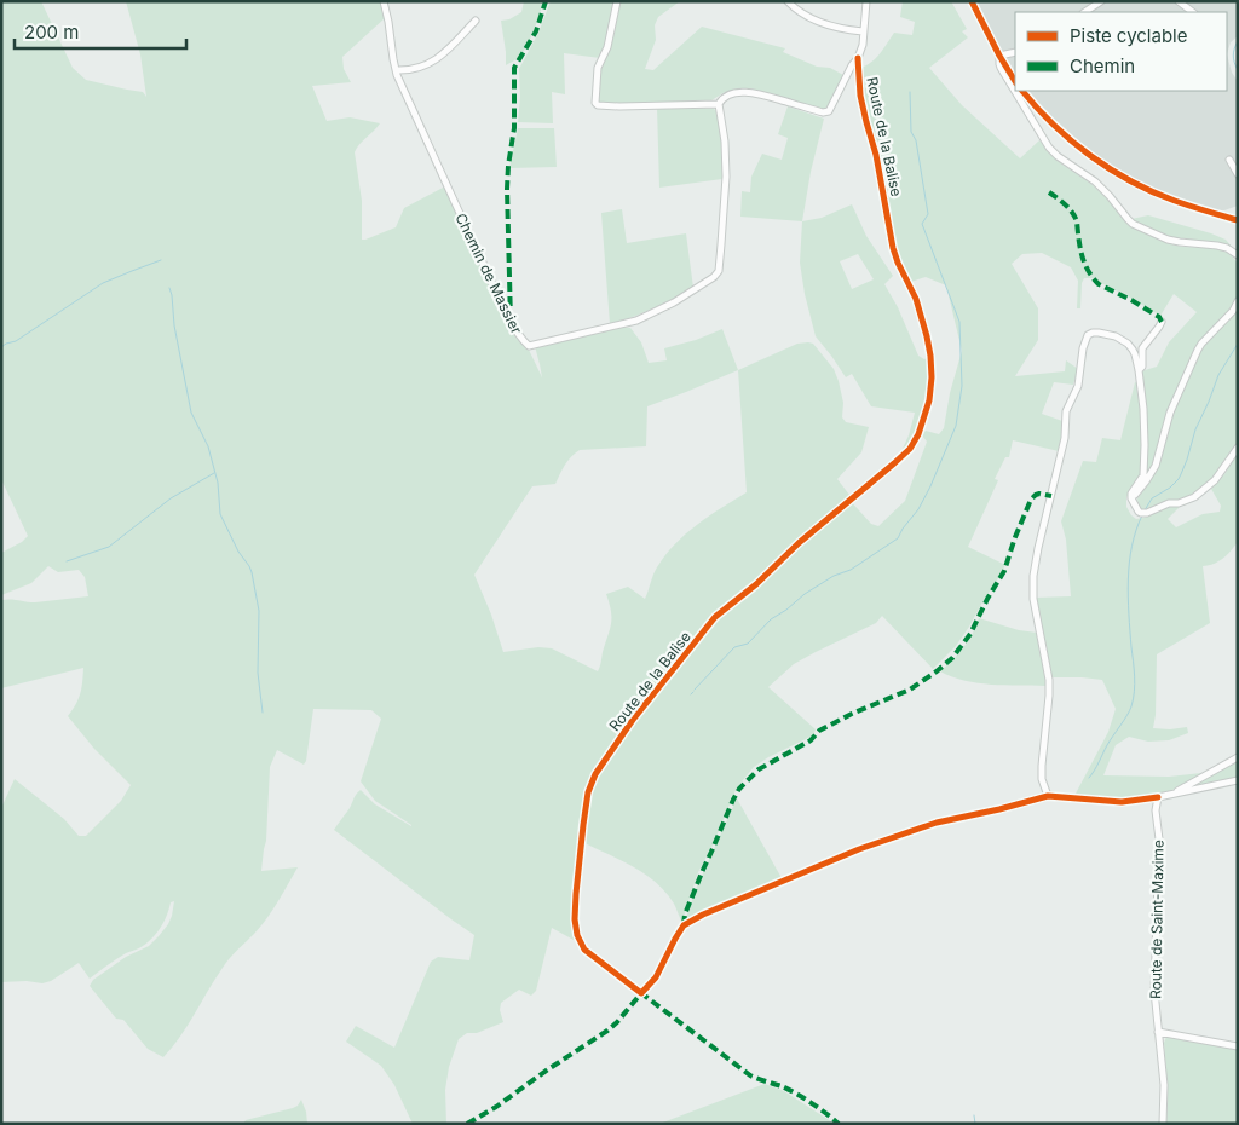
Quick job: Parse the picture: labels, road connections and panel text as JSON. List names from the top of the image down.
{
  "streets": {
    "street": ["Route de la Balise", "Chemin de Massier", "Route de Saint-Maxime"]
  },
  "legend": ["Piste cyclable", "Chemin"],
  "scale_bar": "200 m"
}
